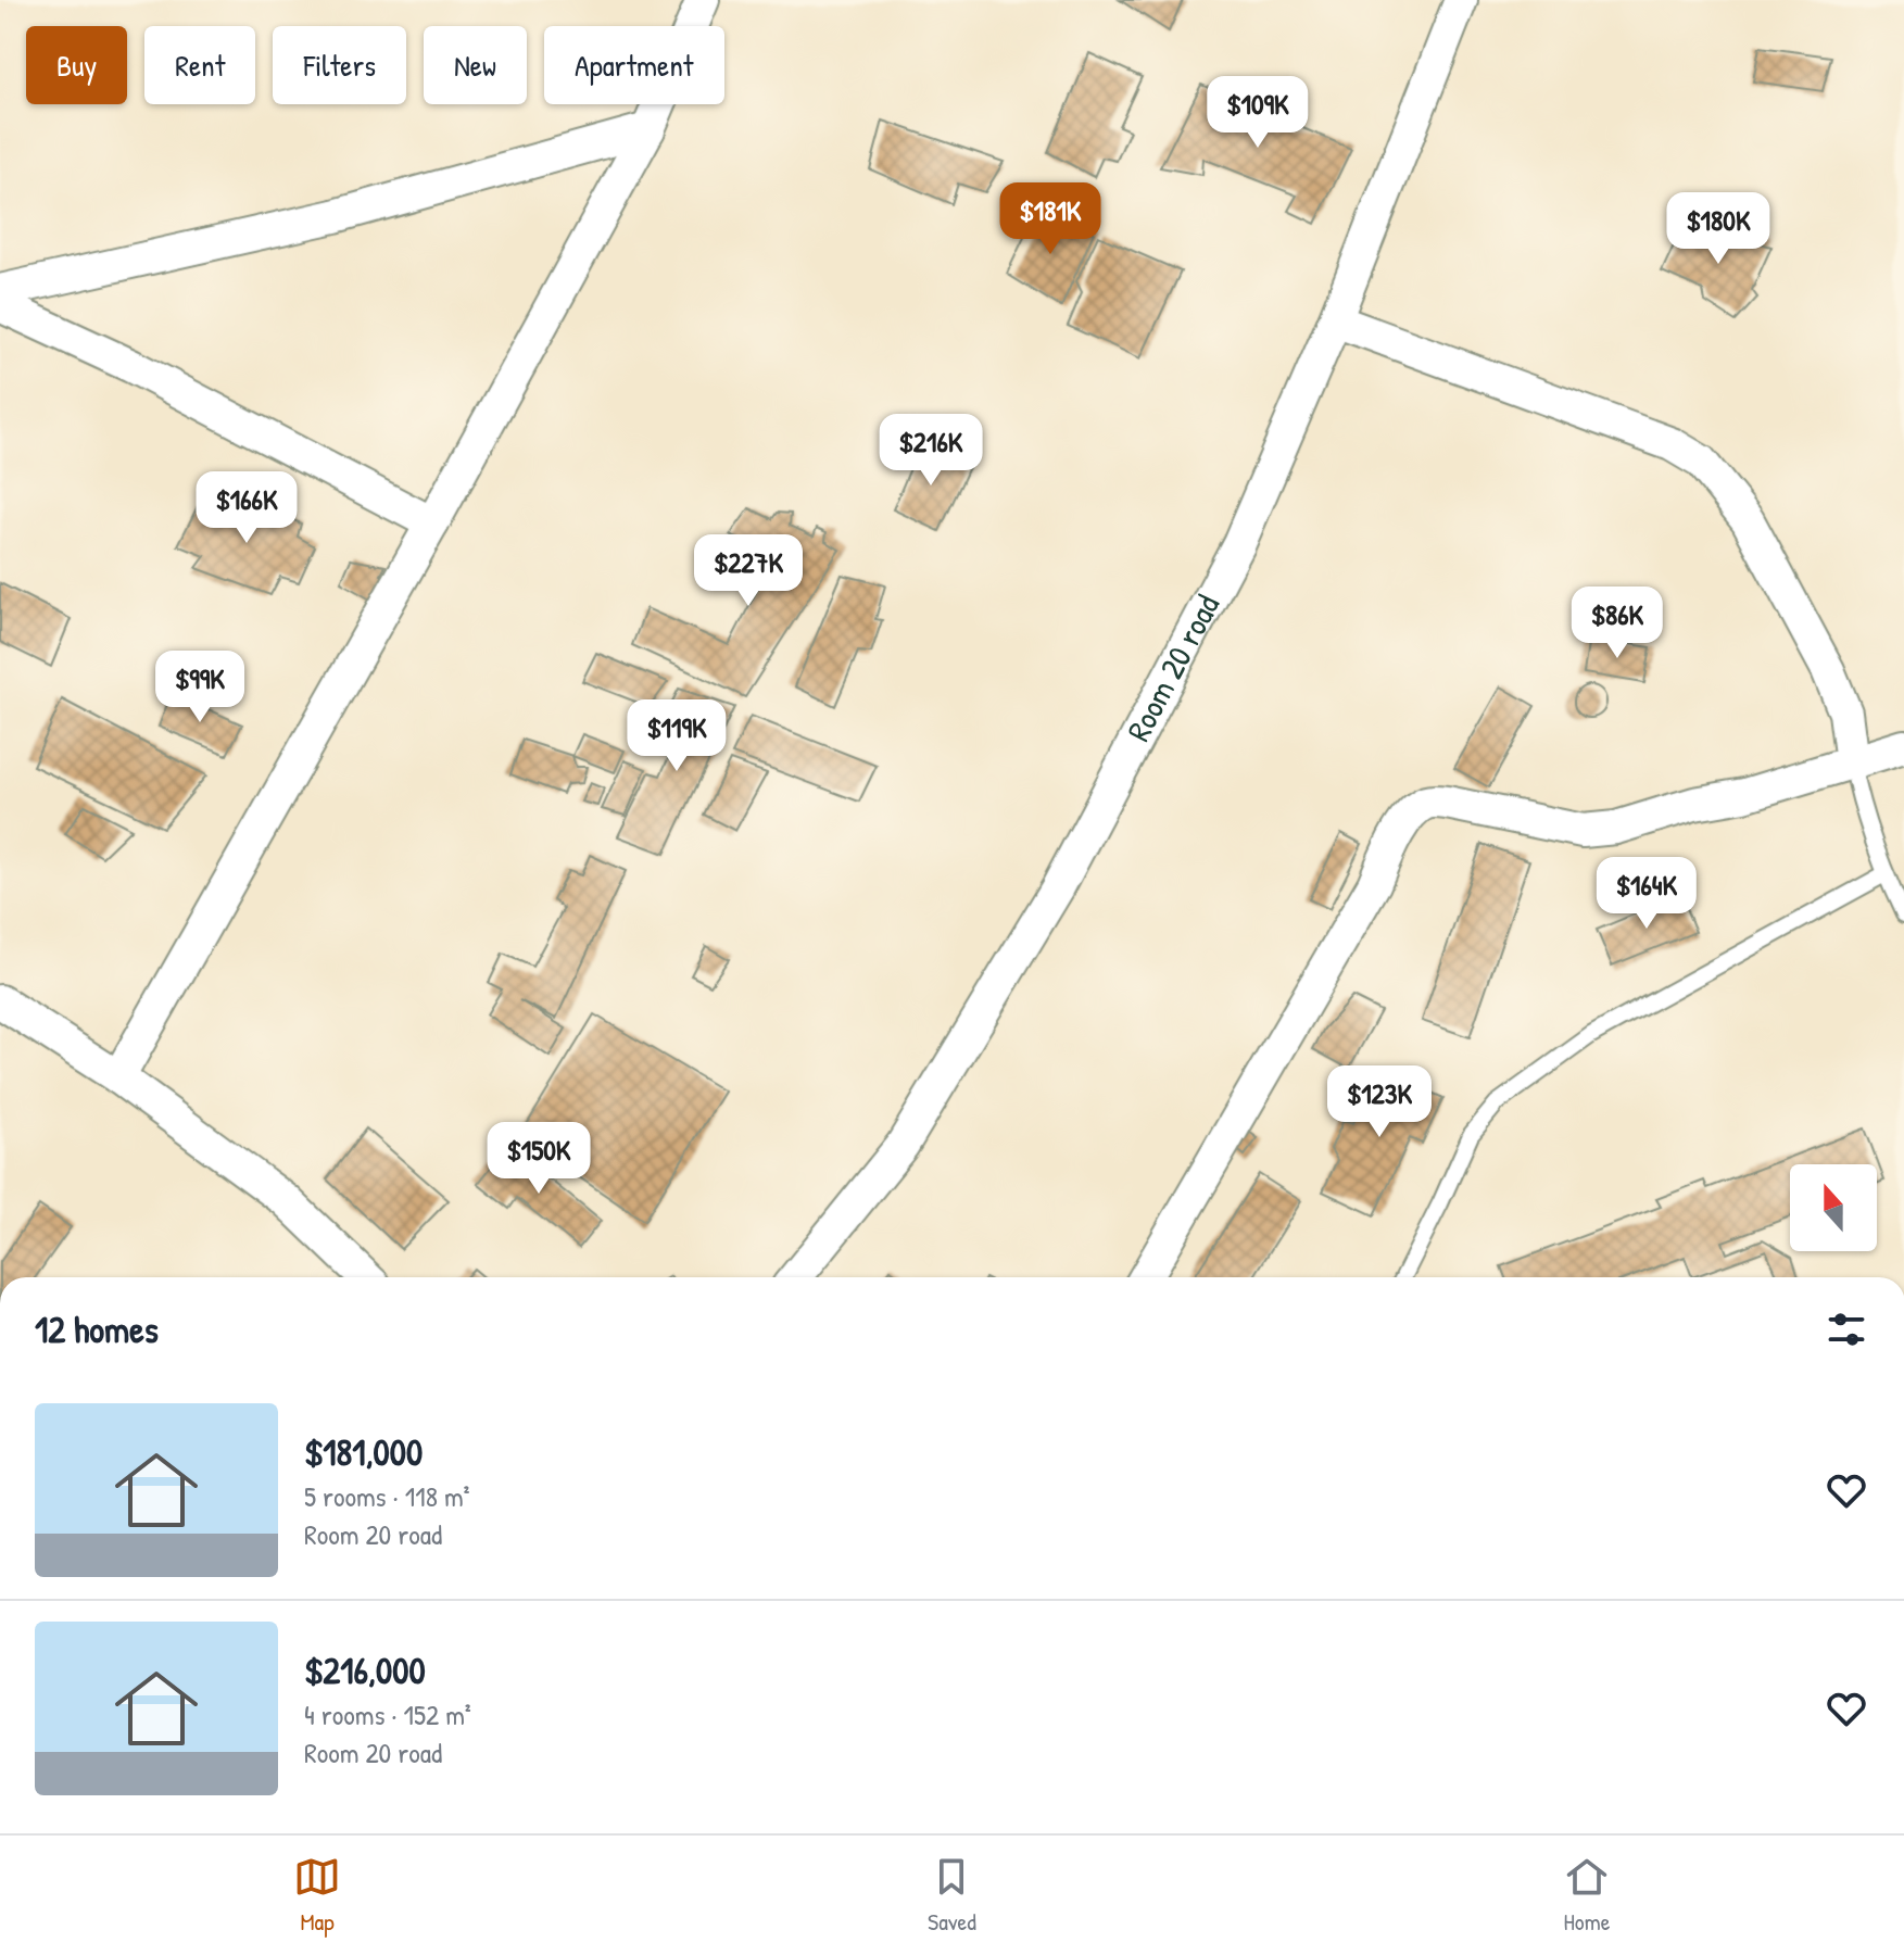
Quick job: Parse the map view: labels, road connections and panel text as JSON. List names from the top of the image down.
{
  "streets": {
    "street": ["Room 20 road"]
  },
  "north": "top",
  "page": {
    "chip": [
      "Buy",
      "Rent",
      "Filters",
      "New",
      "Apartment"
    ],
    "price": [
      "$109K",
      "$181K",
      "$180K",
      "$216K",
      "$166K",
      "$227K",
      "$86K",
      "$99K",
      "$119K",
      "$164K",
      "$123K",
      "$150K"
    ],
    "heading": "12 homes",
    "list": [
      {
        "name": "$181,000",
        "note": "5 rooms · 118 m² · Room 20 road"
      },
      {
        "name": "$216,000",
        "note": "4 rooms · 152 m² · Room 20 road"
      }
    ],
    "tabs": ["Map", "Saved", "Home"]
  }
}
